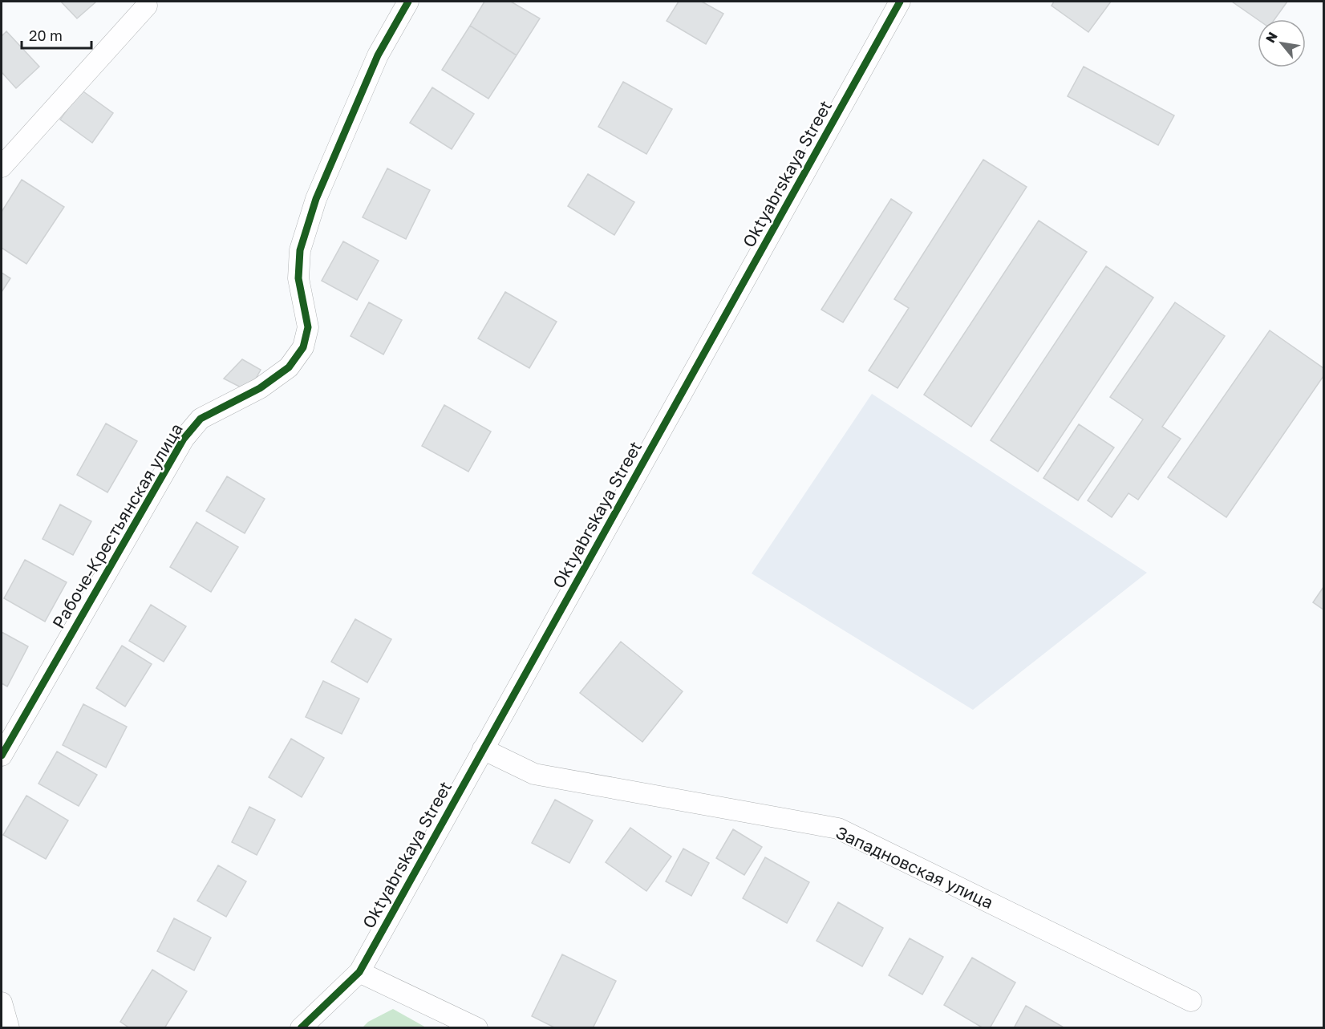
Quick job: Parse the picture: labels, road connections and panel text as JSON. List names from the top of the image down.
{
  "streets": {
    "street": ["Oktyabrskaya Street", "Рабоче-Крестьянская улица", "Западновская улица"]
  },
  "crossings": [
    ["Oktyabrskaya Street", "Западновская улица"]
  ],
  "scale_bar": "20 m",
  "north": "top left"
}
